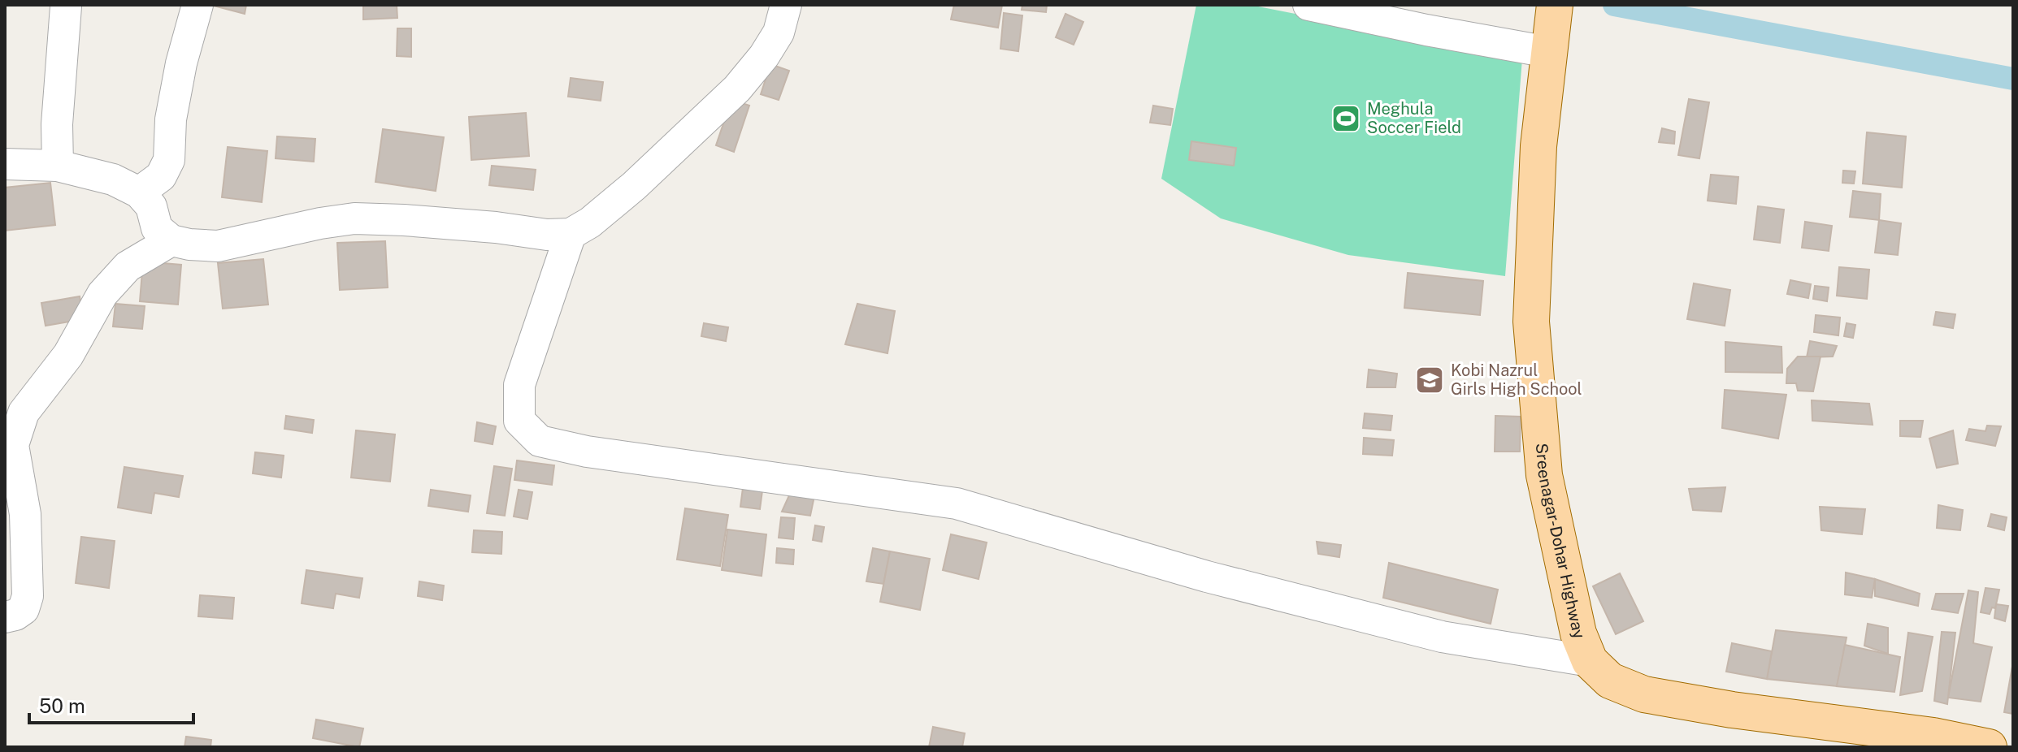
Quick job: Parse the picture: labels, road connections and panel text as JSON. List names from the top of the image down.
{
  "streets": {
    "main road": ["Sreenagar-Dohar Highway"]
  },
  "places": {
    "sports": ["Meghula Soccer Field"],
    "school or university": ["Kobi Nazrul Girls High School"]
  },
  "scale_bar": "50 m"
}
